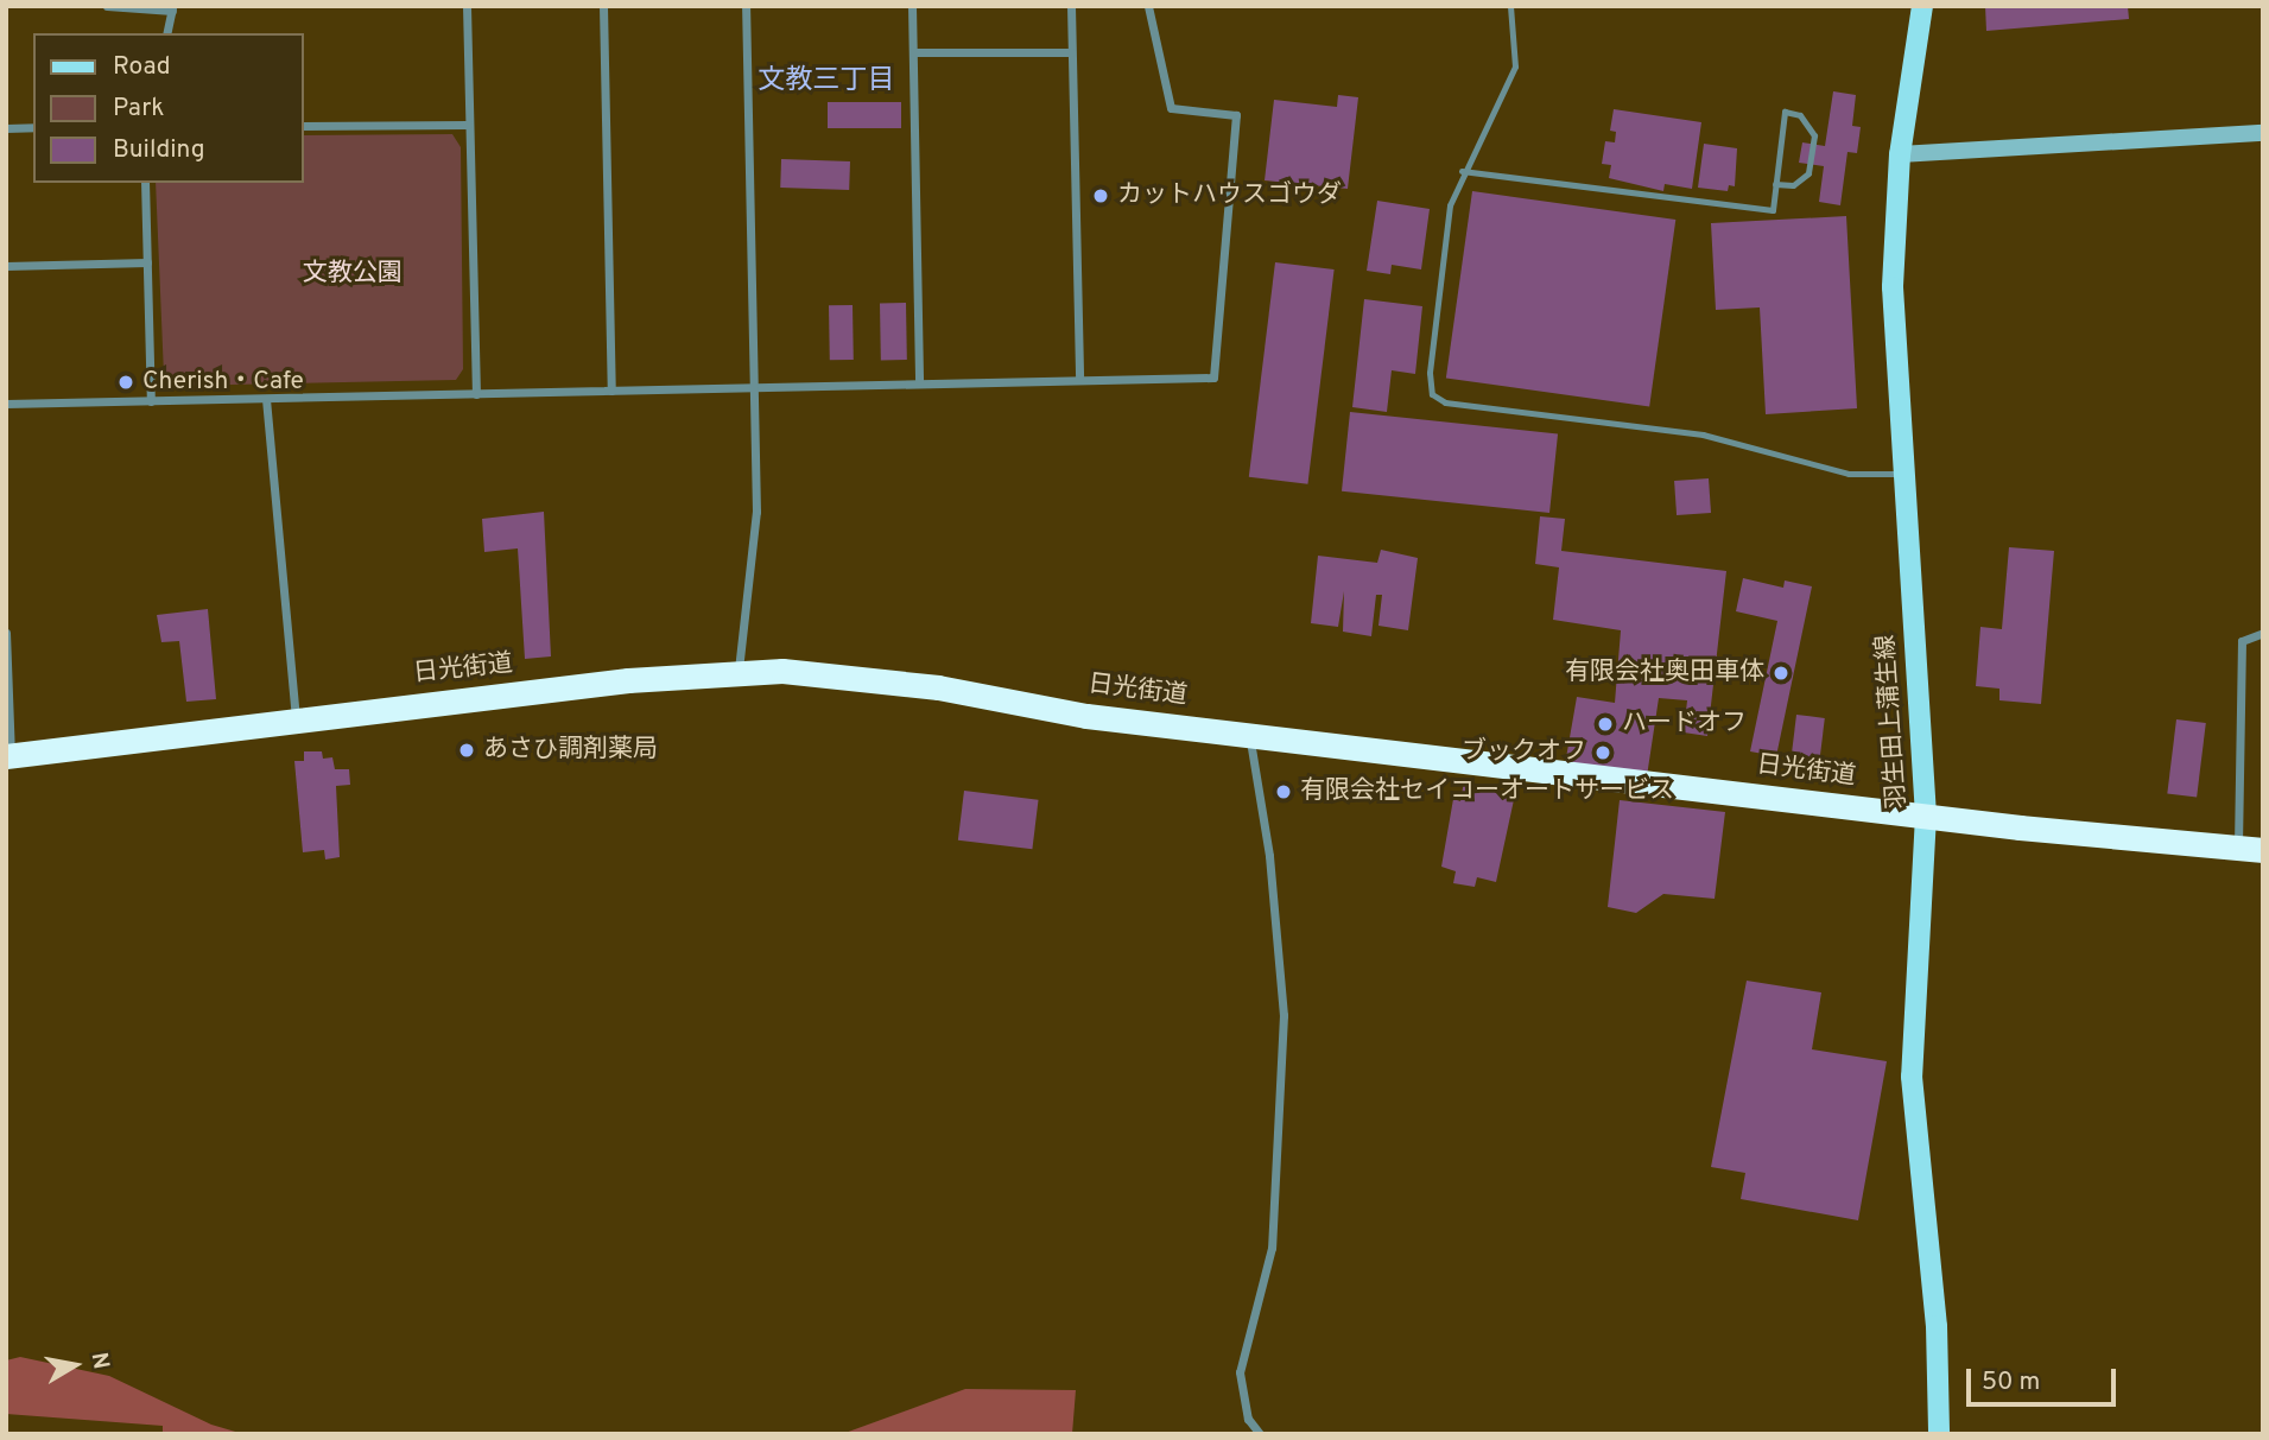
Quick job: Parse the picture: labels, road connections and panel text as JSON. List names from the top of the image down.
{
  "streets": {
    "highway": ["日光街道"],
    "main road": ["羽生田上蒲生線"]
  },
  "crossings": [
    ["日光街道", "羽生田上蒲生線"]
  ],
  "districts": ["文教三丁目"],
  "parks": ["文教公園"],
  "places": [
    "カットハウスゴウダ",
    "Cherish・Cafe",
    "有限会社奥田車体",
    "ハードオフ",
    "あさひ調剤薬局",
    "ブックオフ",
    "有限会社セイコーオートサービス"
  ],
  "legend": ["Road", "Park", "Building"],
  "scale_bar": "50 m",
  "north": "right"
}
